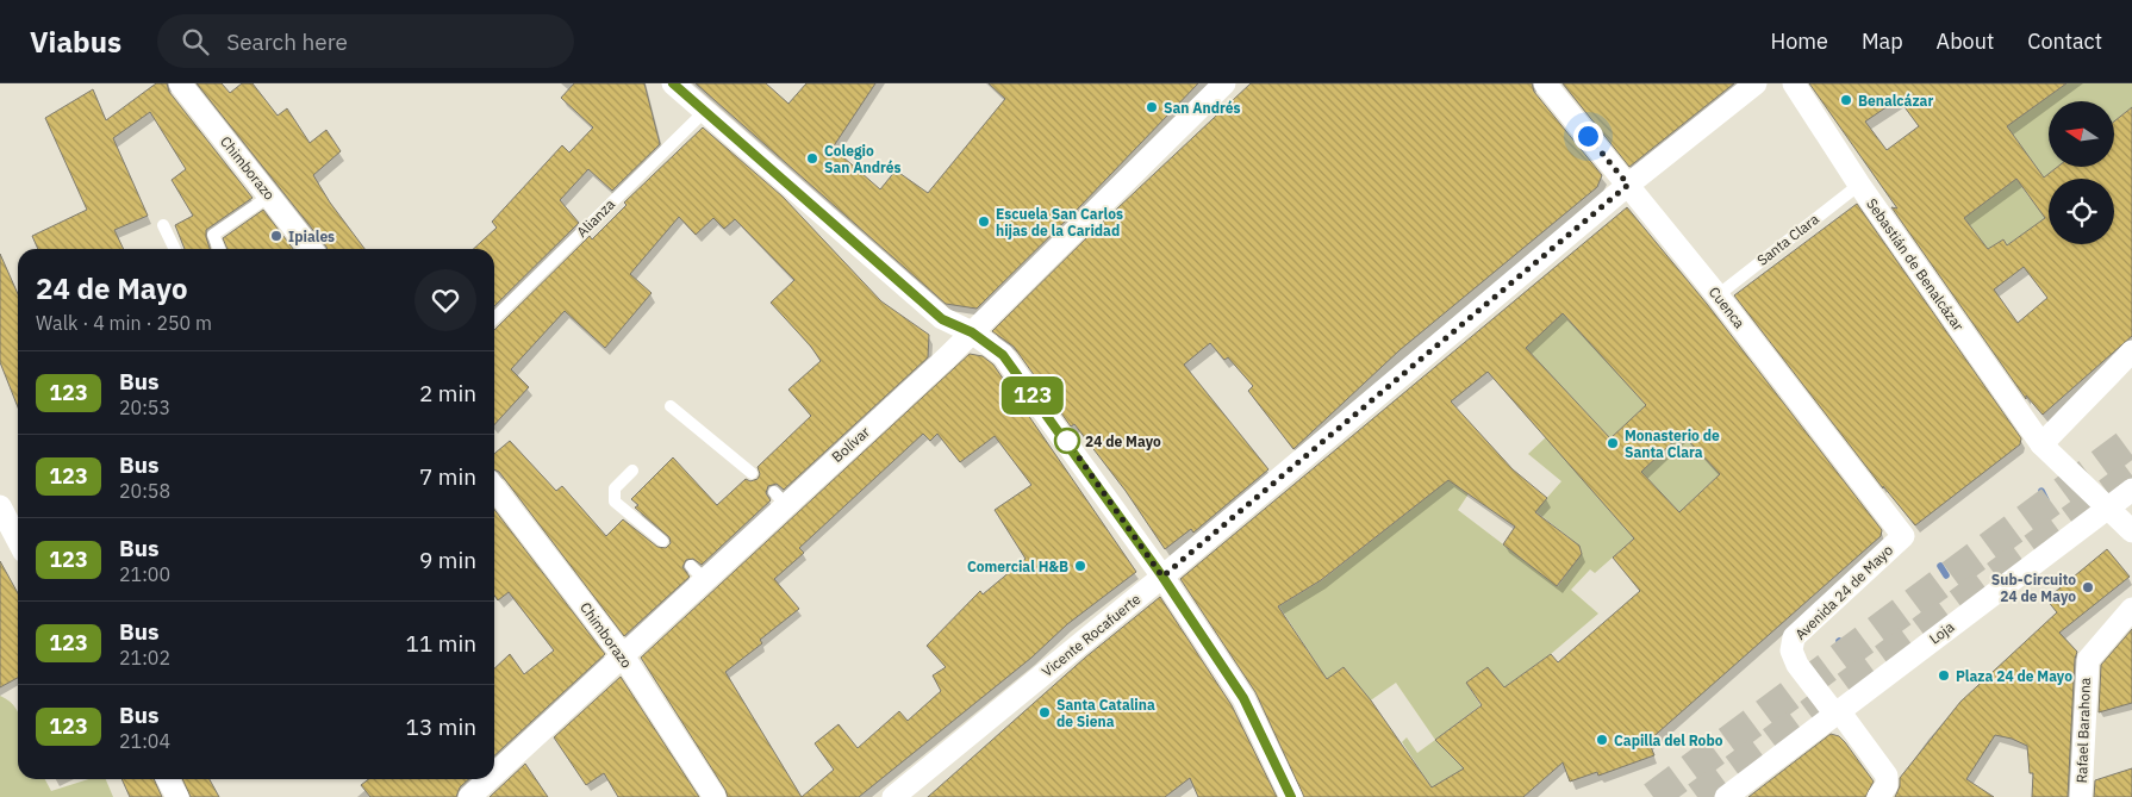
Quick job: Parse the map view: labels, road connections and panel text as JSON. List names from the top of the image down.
{
  "streets": {
    "street": [
      "Chimborazo",
      "Sebastián de Benalcázar",
      "Cuenca",
      "Bolívar",
      "Avenida 24 de Mayo",
      "Loja",
      "Vicente Rocafuerte",
      "Rafael Barahona"
    ],
    "lane": ["Alianza", "Santa Clara"]
  },
  "crossings": [
    ["Chimborazo", "Bolívar"],
    ["Santa Clara", "Sebastián de Benalcázar"],
    ["Santa Clara", "Cuenca"],
    ["Sebastián de Benalcázar", "Loja"],
    ["Cuenca", "Avenida 24 de Mayo"],
    ["Cuenca", "Vicente Rocafuerte"],
    ["Avenida 24 de Mayo", "Loja"]
  ],
  "places": [
    "Benalcázar",
    "San Andrés",
    "Colegio San Andrés",
    "Escuela San Carlos hijas de la Caridad",
    "Ipiales",
    "24 de Mayo",
    "Monasterio de Santa Clara",
    "Comercial H&B",
    "Sub-Circuito 24 de Mayo",
    "Plaza 24 de Mayo",
    "Santa Catalina de Siena",
    "Capilla del Robo"
  ],
  "lines": ["bus line 123"],
  "north": "left",
  "page": {
    "header": "Viabus",
    "search": "Search here",
    "nav": [
      "Home",
      "Map",
      "About",
      "Contact"
    ],
    "on_map": "123",
    "heading": ["24 de Mayo", "Walk · 4 min · 250 m"],
    "list": [
      {
        "mark": "123",
        "name": "Bus",
        "note": "20:53",
        "value": "2 min"
      },
      {
        "mark": "123",
        "name": "Bus",
        "note": "20:58",
        "value": "7 min"
      },
      {
        "mark": "123",
        "name": "Bus",
        "note": "21:00",
        "value": "9 min"
      },
      {
        "mark": "123",
        "name": "Bus",
        "note": "21:02",
        "value": "11 min"
      },
      {
        "mark": "123",
        "name": "Bus",
        "note": "21:04",
        "value": "13 min"
      }
    ]
  }
}
